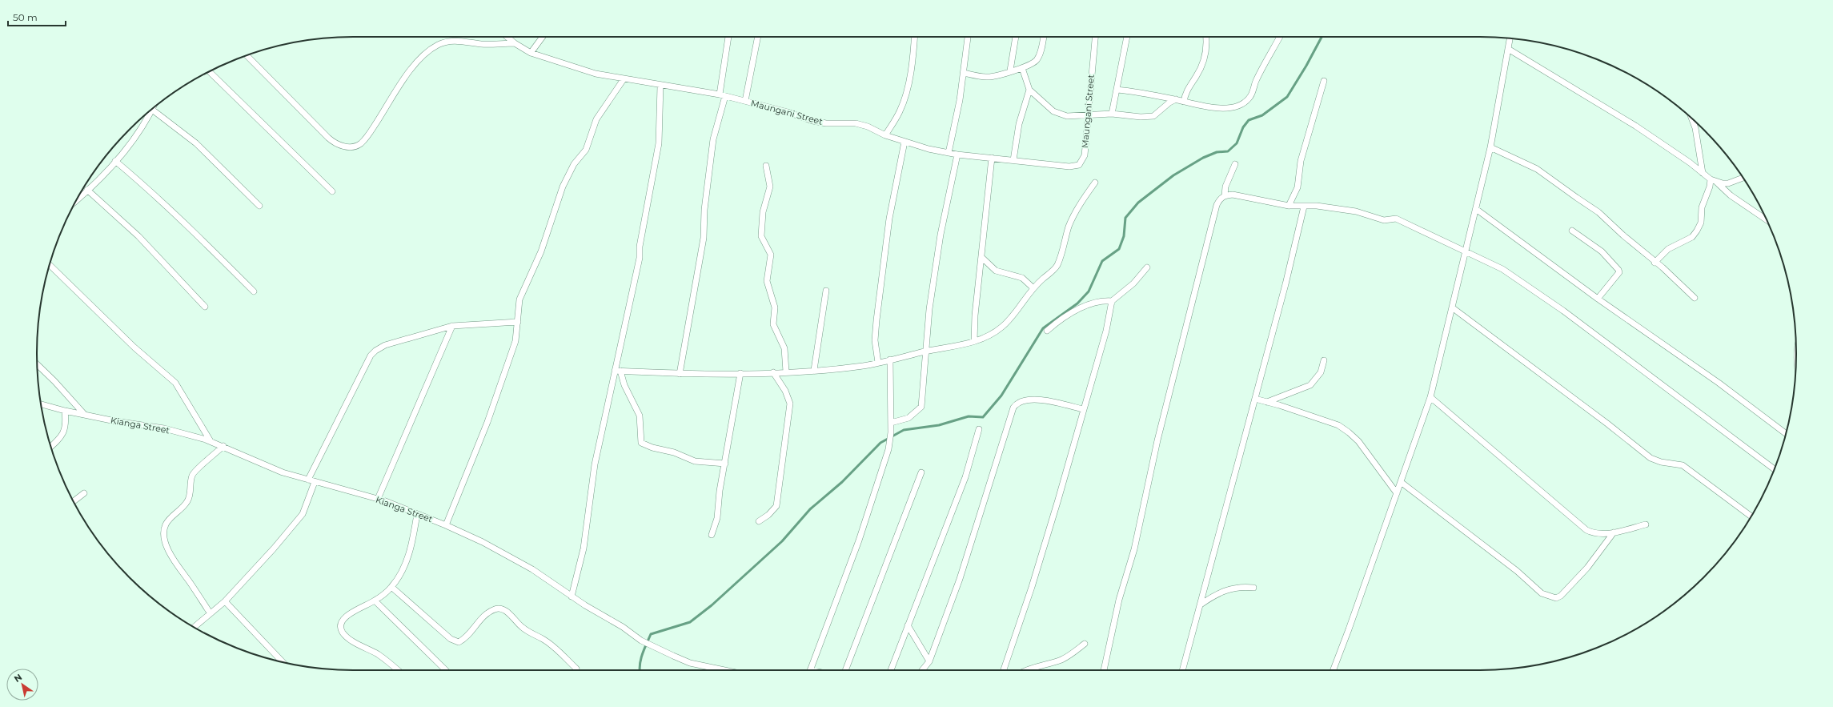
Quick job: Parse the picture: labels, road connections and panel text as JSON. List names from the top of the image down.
{
  "streets": {
    "street": ["Maungani Street", "Kianga Street"]
  },
  "scale_bar": "50 m",
  "north": "top left"
}
